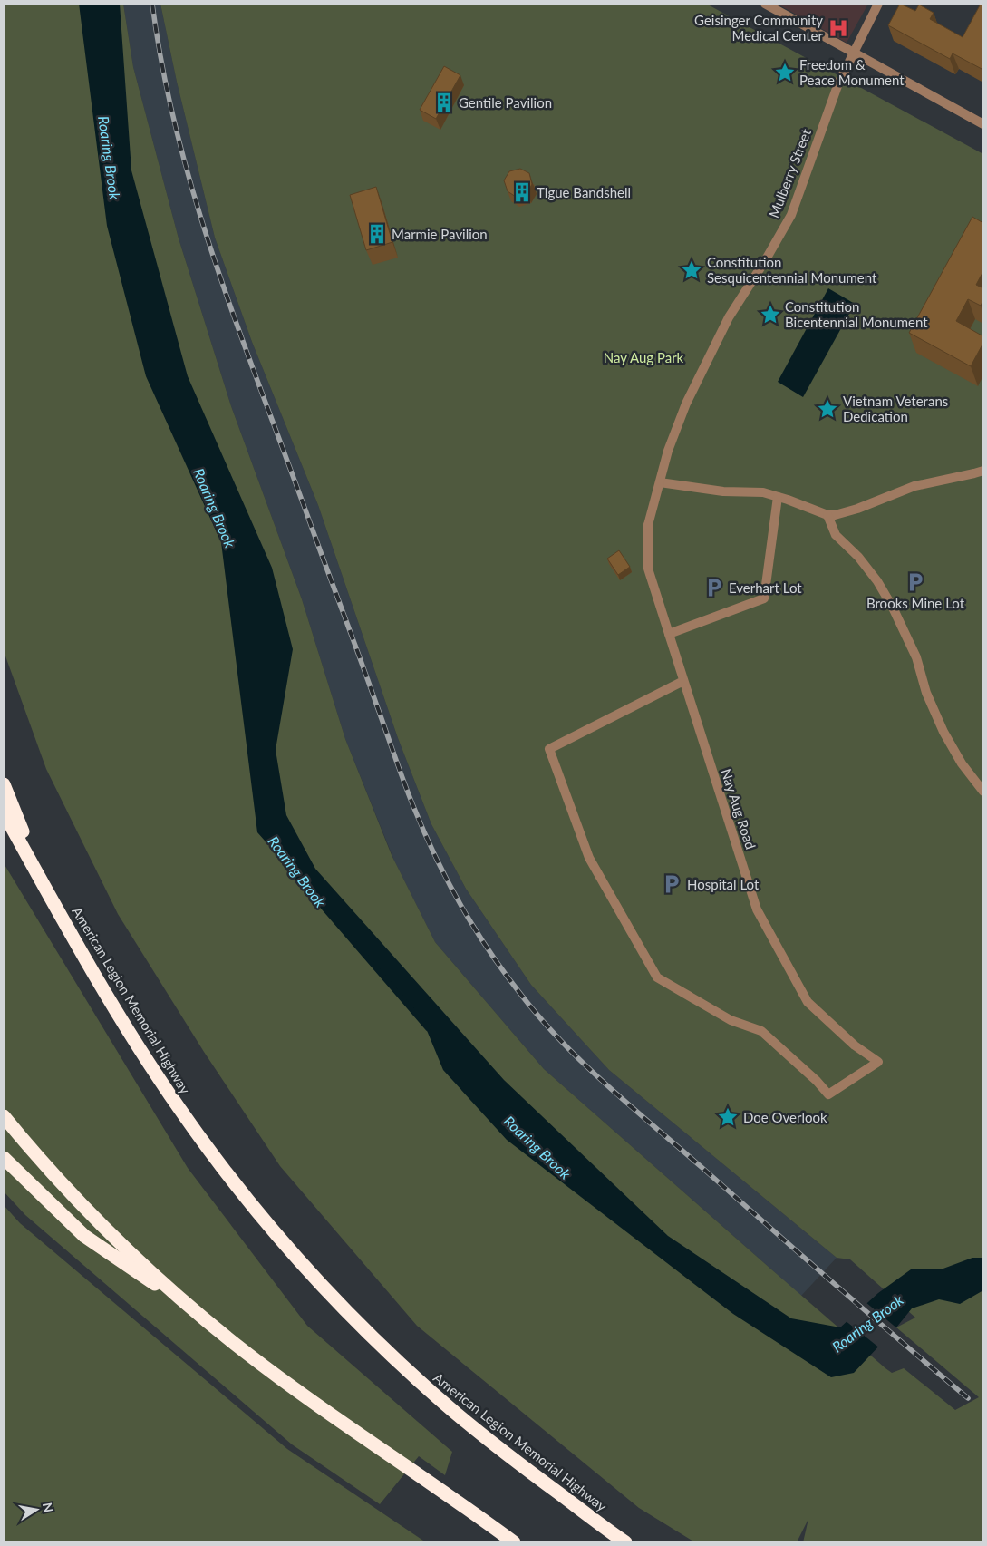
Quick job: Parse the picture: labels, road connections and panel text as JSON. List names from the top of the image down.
{
  "streets": {
    "highway": ["American Legion Memorial Highway"],
    "street": ["Mulberry Street", "Nay Aug Road"]
  },
  "crossings": [
    ["Mulberry Street", "Nay Aug Road"]
  ],
  "water": ["Roaring Brook"],
  "parks": ["Nay Aug Park"],
  "places": {
    "hospital": ["Geisinger Community Medical Center"],
    "place": [
      "Freedom & Peace Monument",
      "Constitution Sesquicentennial Monument",
      "Constitution Bicentennial Monument",
      "Vietnam Veterans Dedication",
      "Doe Overlook"
    ],
    "building": ["Gentile Pavilion", "Tigue Bandshell", "Marmie Pavilion"],
    "parking": ["Brooks Mine Lot", "Everhart Lot", "Hospital Lot"]
  },
  "north": "right"
}
